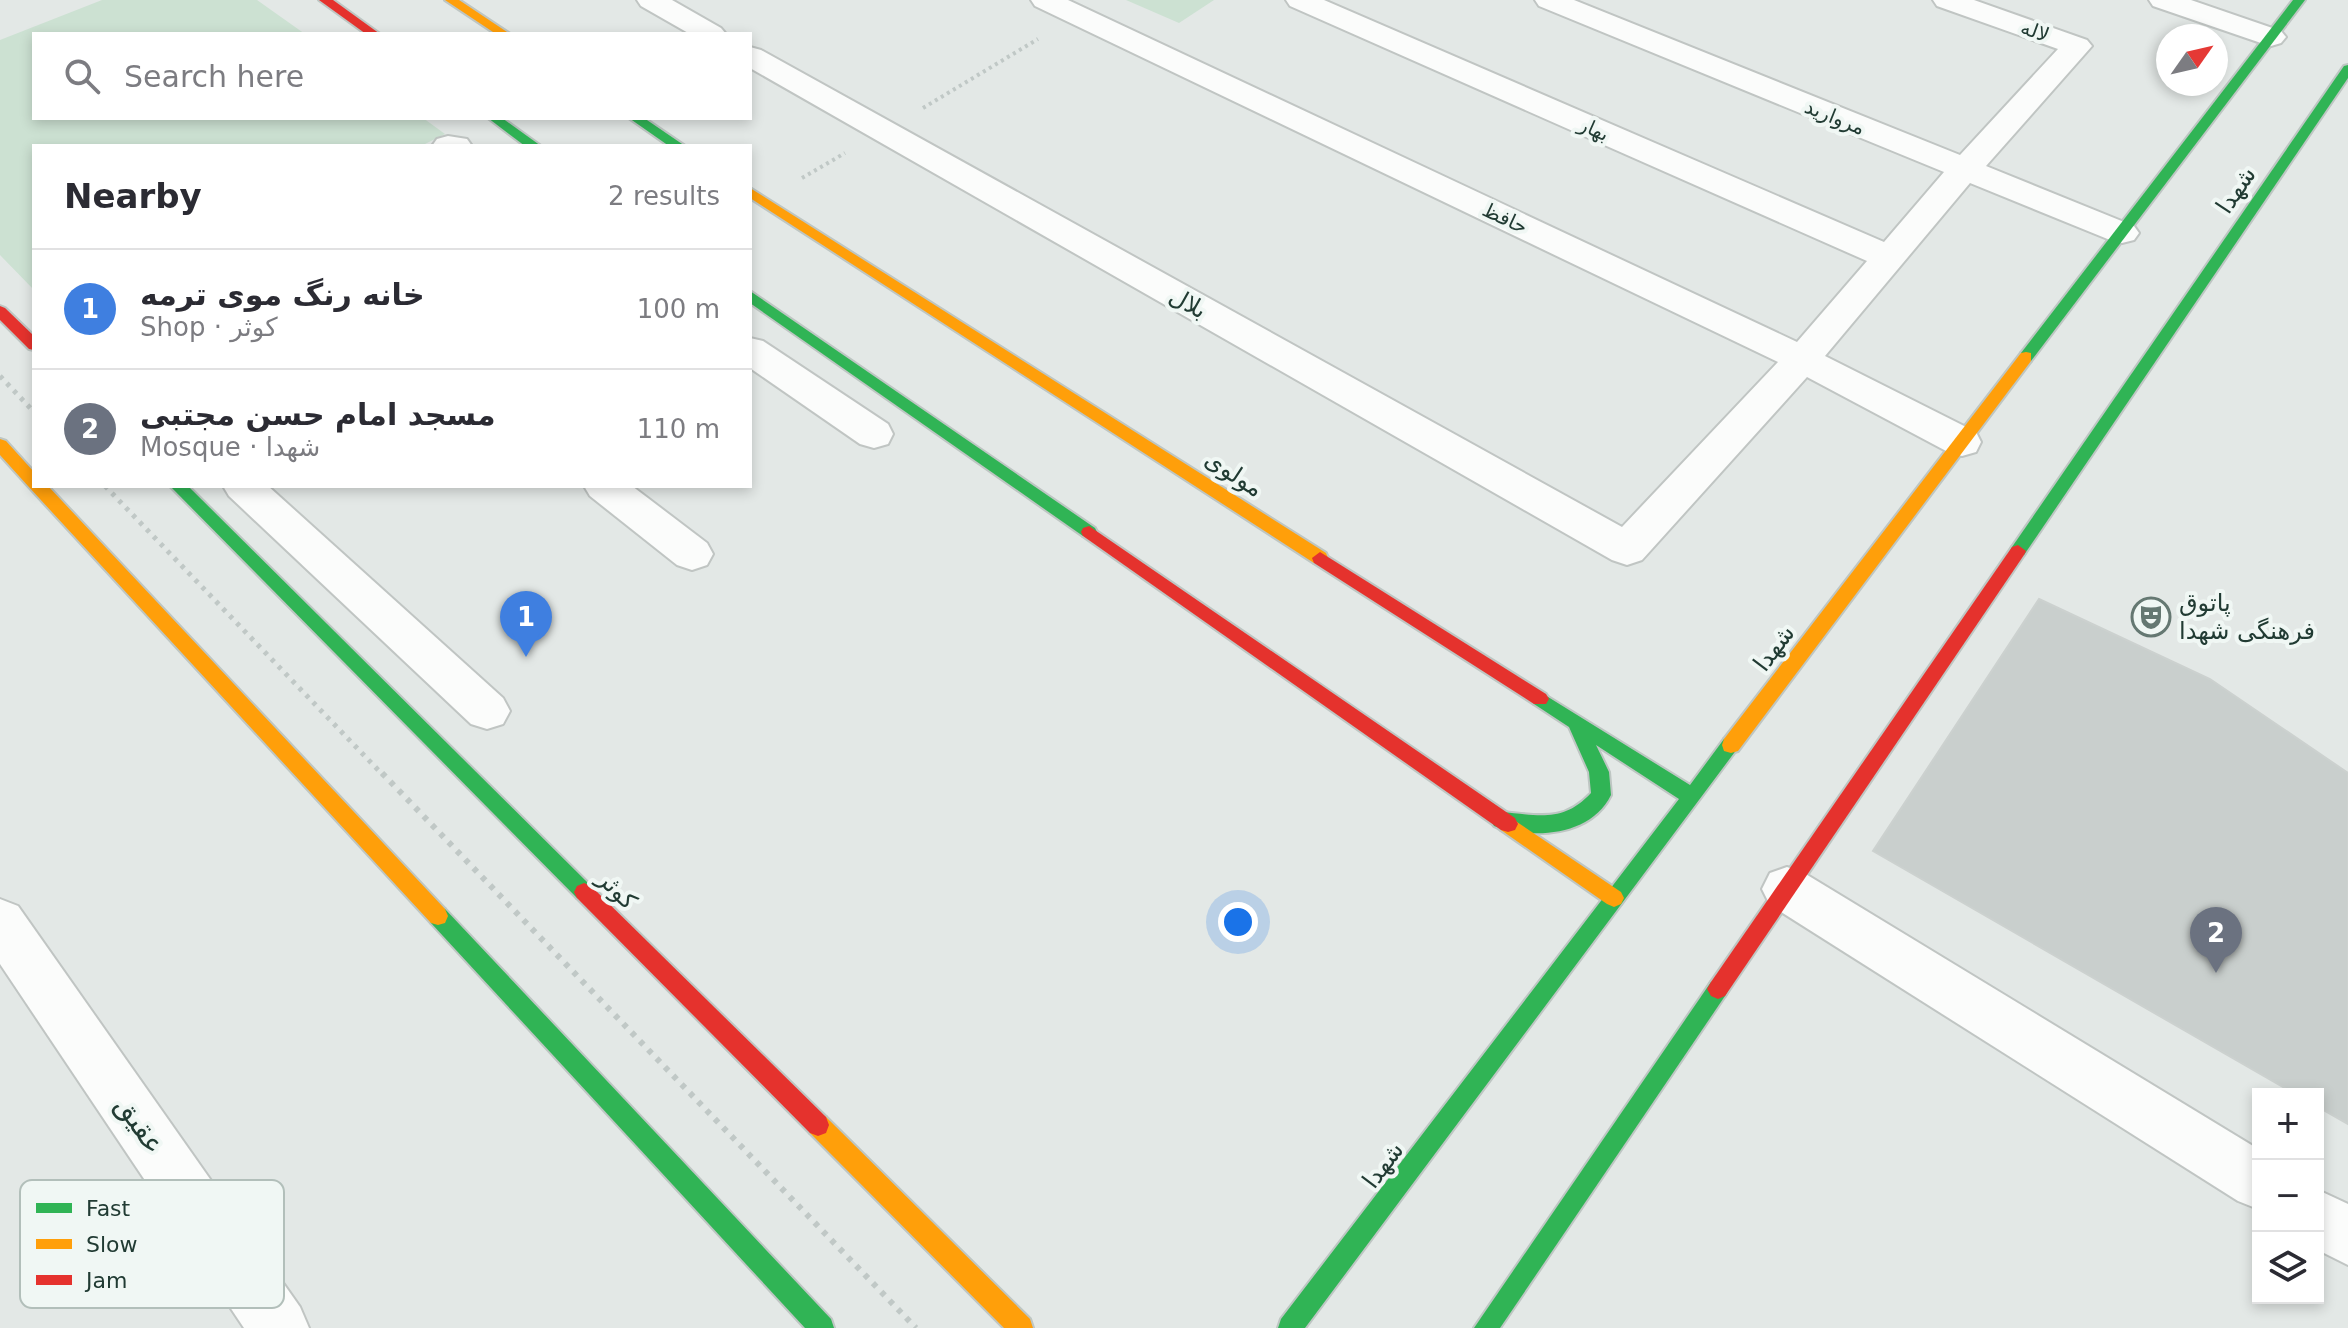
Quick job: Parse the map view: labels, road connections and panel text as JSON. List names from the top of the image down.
{
  "streets": {
    "street": [
      "لاله",
      "مروارید",
      "بهار",
      "شهدا",
      "حافظ",
      "بلال",
      "مولوی",
      "کوثر",
      "عقیق"
    ]
  },
  "crossings": [
    ["لاله", "مروارید"],
    ["مروارید", "شهدا"],
    ["شهدا", "حافظ"],
    ["شهدا", "مولوی"],
    ["حافظ", "بلال"]
  ],
  "places": {
    "theatre": ["پاتوق فرهنگی شهدا"]
  },
  "legend": ["Fast", "Slow", "Jam"],
  "north": "top right",
  "page": {
    "search": "Search here",
    "heading": ["Nearby", "2 results"],
    "list": [
      {
        "mark": "1",
        "name": "خانه رنگ موی ترمه",
        "note": "Shop · کوثر",
        "value": "100 m"
      },
      {
        "mark": "2",
        "name": "مسجد امام حسن مجتبی",
        "note": "Mosque · شهدا",
        "value": "110 m"
      }
    ],
    "pins": ["1", "2"],
    "map_buttons": ["+", "−"]
  }
}
